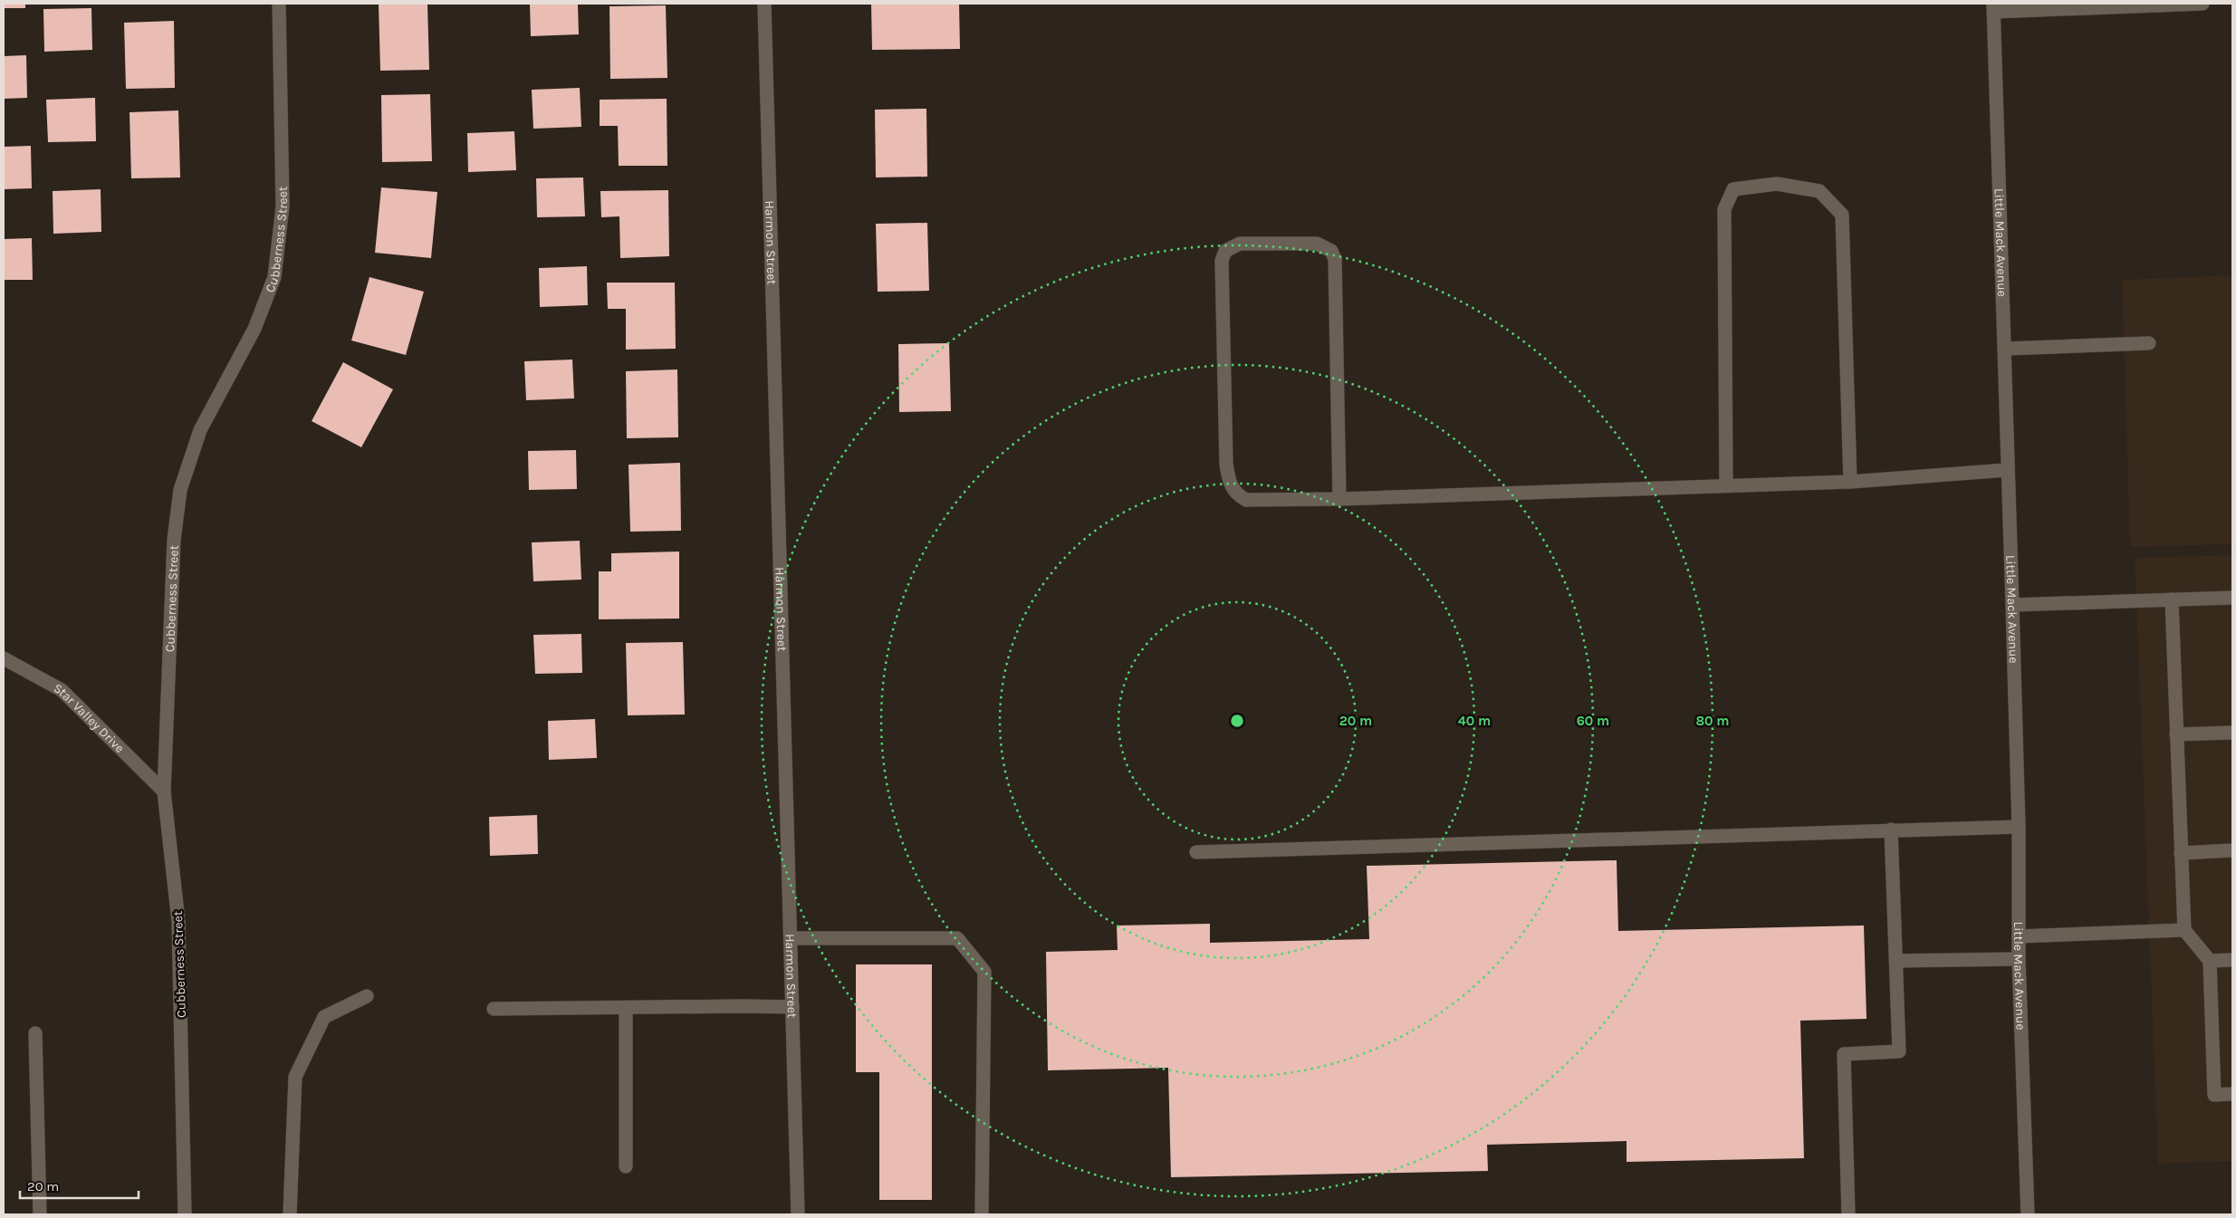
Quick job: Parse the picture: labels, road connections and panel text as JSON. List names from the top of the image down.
{
  "streets": {
    "street": [
      "Cubberness Street",
      "Harmon Street",
      "Little Mack Avenue",
      "Star Valley Drive"
    ]
  },
  "crossings": [
    ["Cubberness Street", "Star Valley Drive"]
  ],
  "scale_bar": "20 m",
  "rings": [
    "20 m",
    "40 m",
    "60 m",
    "80 m"
  ]
}
